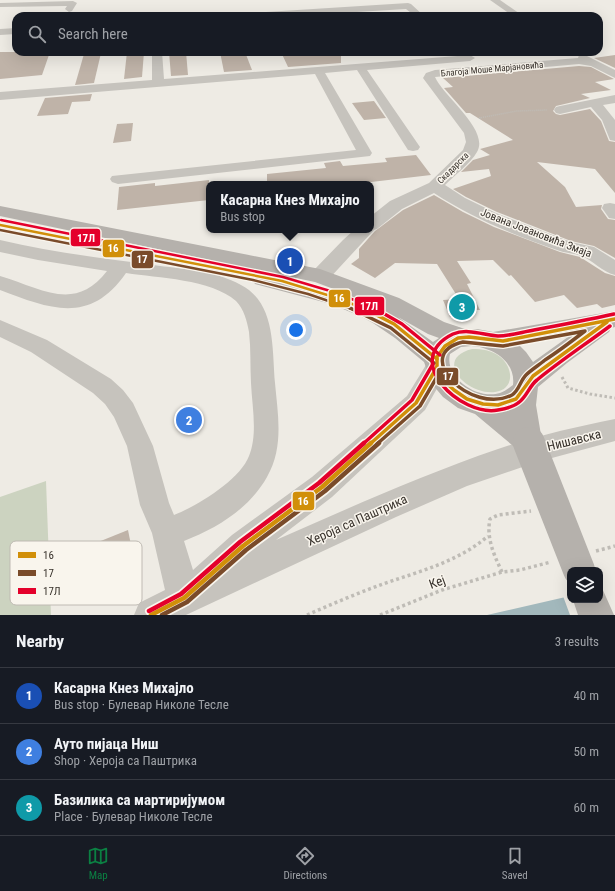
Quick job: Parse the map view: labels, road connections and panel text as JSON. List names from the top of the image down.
{
  "streets": {
    "street": [
      "Благоја Моше Марјановића",
      "Скадарска",
      "Јована Јовановића Змаја",
      "Нишавска",
      "Хероја са Паштрика"
    ],
    "path": ["Кеј"]
  },
  "crossings": [
    ["Благоја Моше Марјановића", "Скадарска"],
    ["Скадарска", "Јована Јовановића Змаја"],
    ["Нишавска", "Хероја са Паштрика"]
  ],
  "lines": ["transit line 17Л", "transit line 16", "transit line 17"],
  "legend": ["16", "17", "17Л"],
  "page": {
    "search": "Search here",
    "popup": ["Касарна Кнез Михајло", "Bus stop"],
    "pins": ["1", "3", "2"],
    "heading": ["Nearby", "3 results"],
    "list": [
      {
        "mark": "1",
        "name": "Касарна Кнез Михајло",
        "note": "Bus stop · Булевар Николе Тесле",
        "value": "40 m"
      },
      {
        "mark": "2",
        "name": "Ауто пијаца Ниш",
        "note": "Shop · Хероја са Паштрика",
        "value": "50 m"
      },
      {
        "mark": "3",
        "name": "Базилика са мартиријумом",
        "note": "Place · Булевар Николе Тесле",
        "value": "60 m"
      }
    ],
    "nav": ["Map", "Directions", "Saved"]
  }
}
